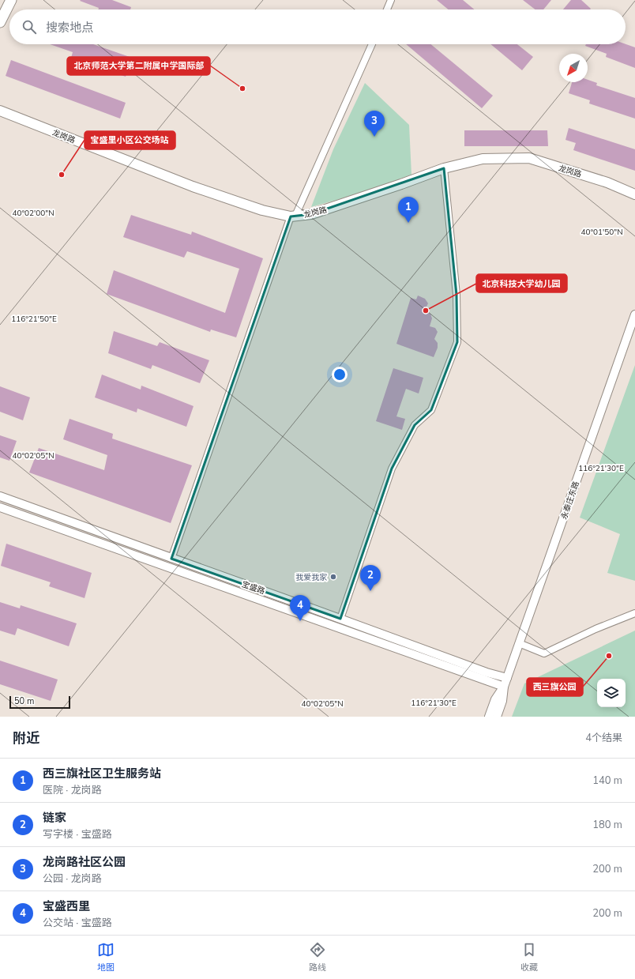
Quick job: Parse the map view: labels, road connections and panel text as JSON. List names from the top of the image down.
{
  "streets": {
    "main road": ["龙岗路"],
    "street": ["永泰庄东路", "宝盛路"]
  },
  "crossings": [
    ["永泰庄东路", "宝盛路"]
  ],
  "places": [
    "北京师范大学第二附属中学国际部",
    "宝盛里小区公交场站",
    "北京科技大学幼儿园",
    "我爱我家",
    "西三旗公园"
  ],
  "scale_bar": "50 m",
  "north": "bottom left",
  "page": {
    "search": "搜索地点",
    "pins": [
      "3",
      "1",
      "2",
      "4"
    ],
    "scale": "50 m",
    "heading": ["附近", "4个结果"],
    "list": [
      {
        "mark": "1",
        "name": "西三旗社区卫生服务站",
        "note": "医院 · 龙岗路",
        "value": "140 m"
      },
      {
        "mark": "2",
        "name": "链家",
        "note": "写字楼 · 宝盛路",
        "value": "180 m"
      },
      {
        "mark": "3",
        "name": "龙岗路社区公园",
        "note": "公园 · 龙岗路",
        "value": "200 m"
      },
      {
        "mark": "4",
        "name": "宝盛西里",
        "note": "公交站 · 宝盛路",
        "value": "200 m"
      }
    ],
    "nav": ["地图", "路线", "收藏"]
  },
  "coordinates": [
    "40°02'00\"N",
    "40°01'50\"N",
    "116°21'50\"E",
    "40°02'05\"N",
    "116°21'30\"E"
  ]
}
